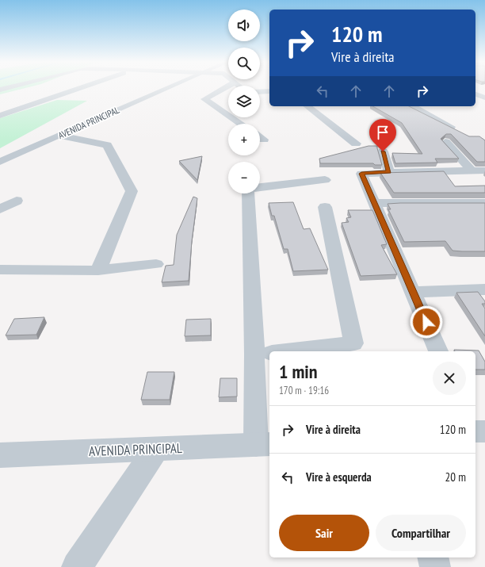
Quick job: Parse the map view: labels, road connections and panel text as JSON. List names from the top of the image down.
{
  "streets": {
    "street": ["AVENIDA PRINCIPAL"]
  },
  "page": {
    "map_buttons": ["+", "−"],
    "turn": ["120 m", "Vire à direita"],
    "heading": ["1 min", "170 m · 19:16"],
    "list": [
      {
        "name": "Vire à direita",
        "value": "120 m"
      },
      {
        "name": "Vire à esquerda",
        "value": "20 m"
      }
    ],
    "buttons": ["Sair", "Compartilhar"]
  }
}
